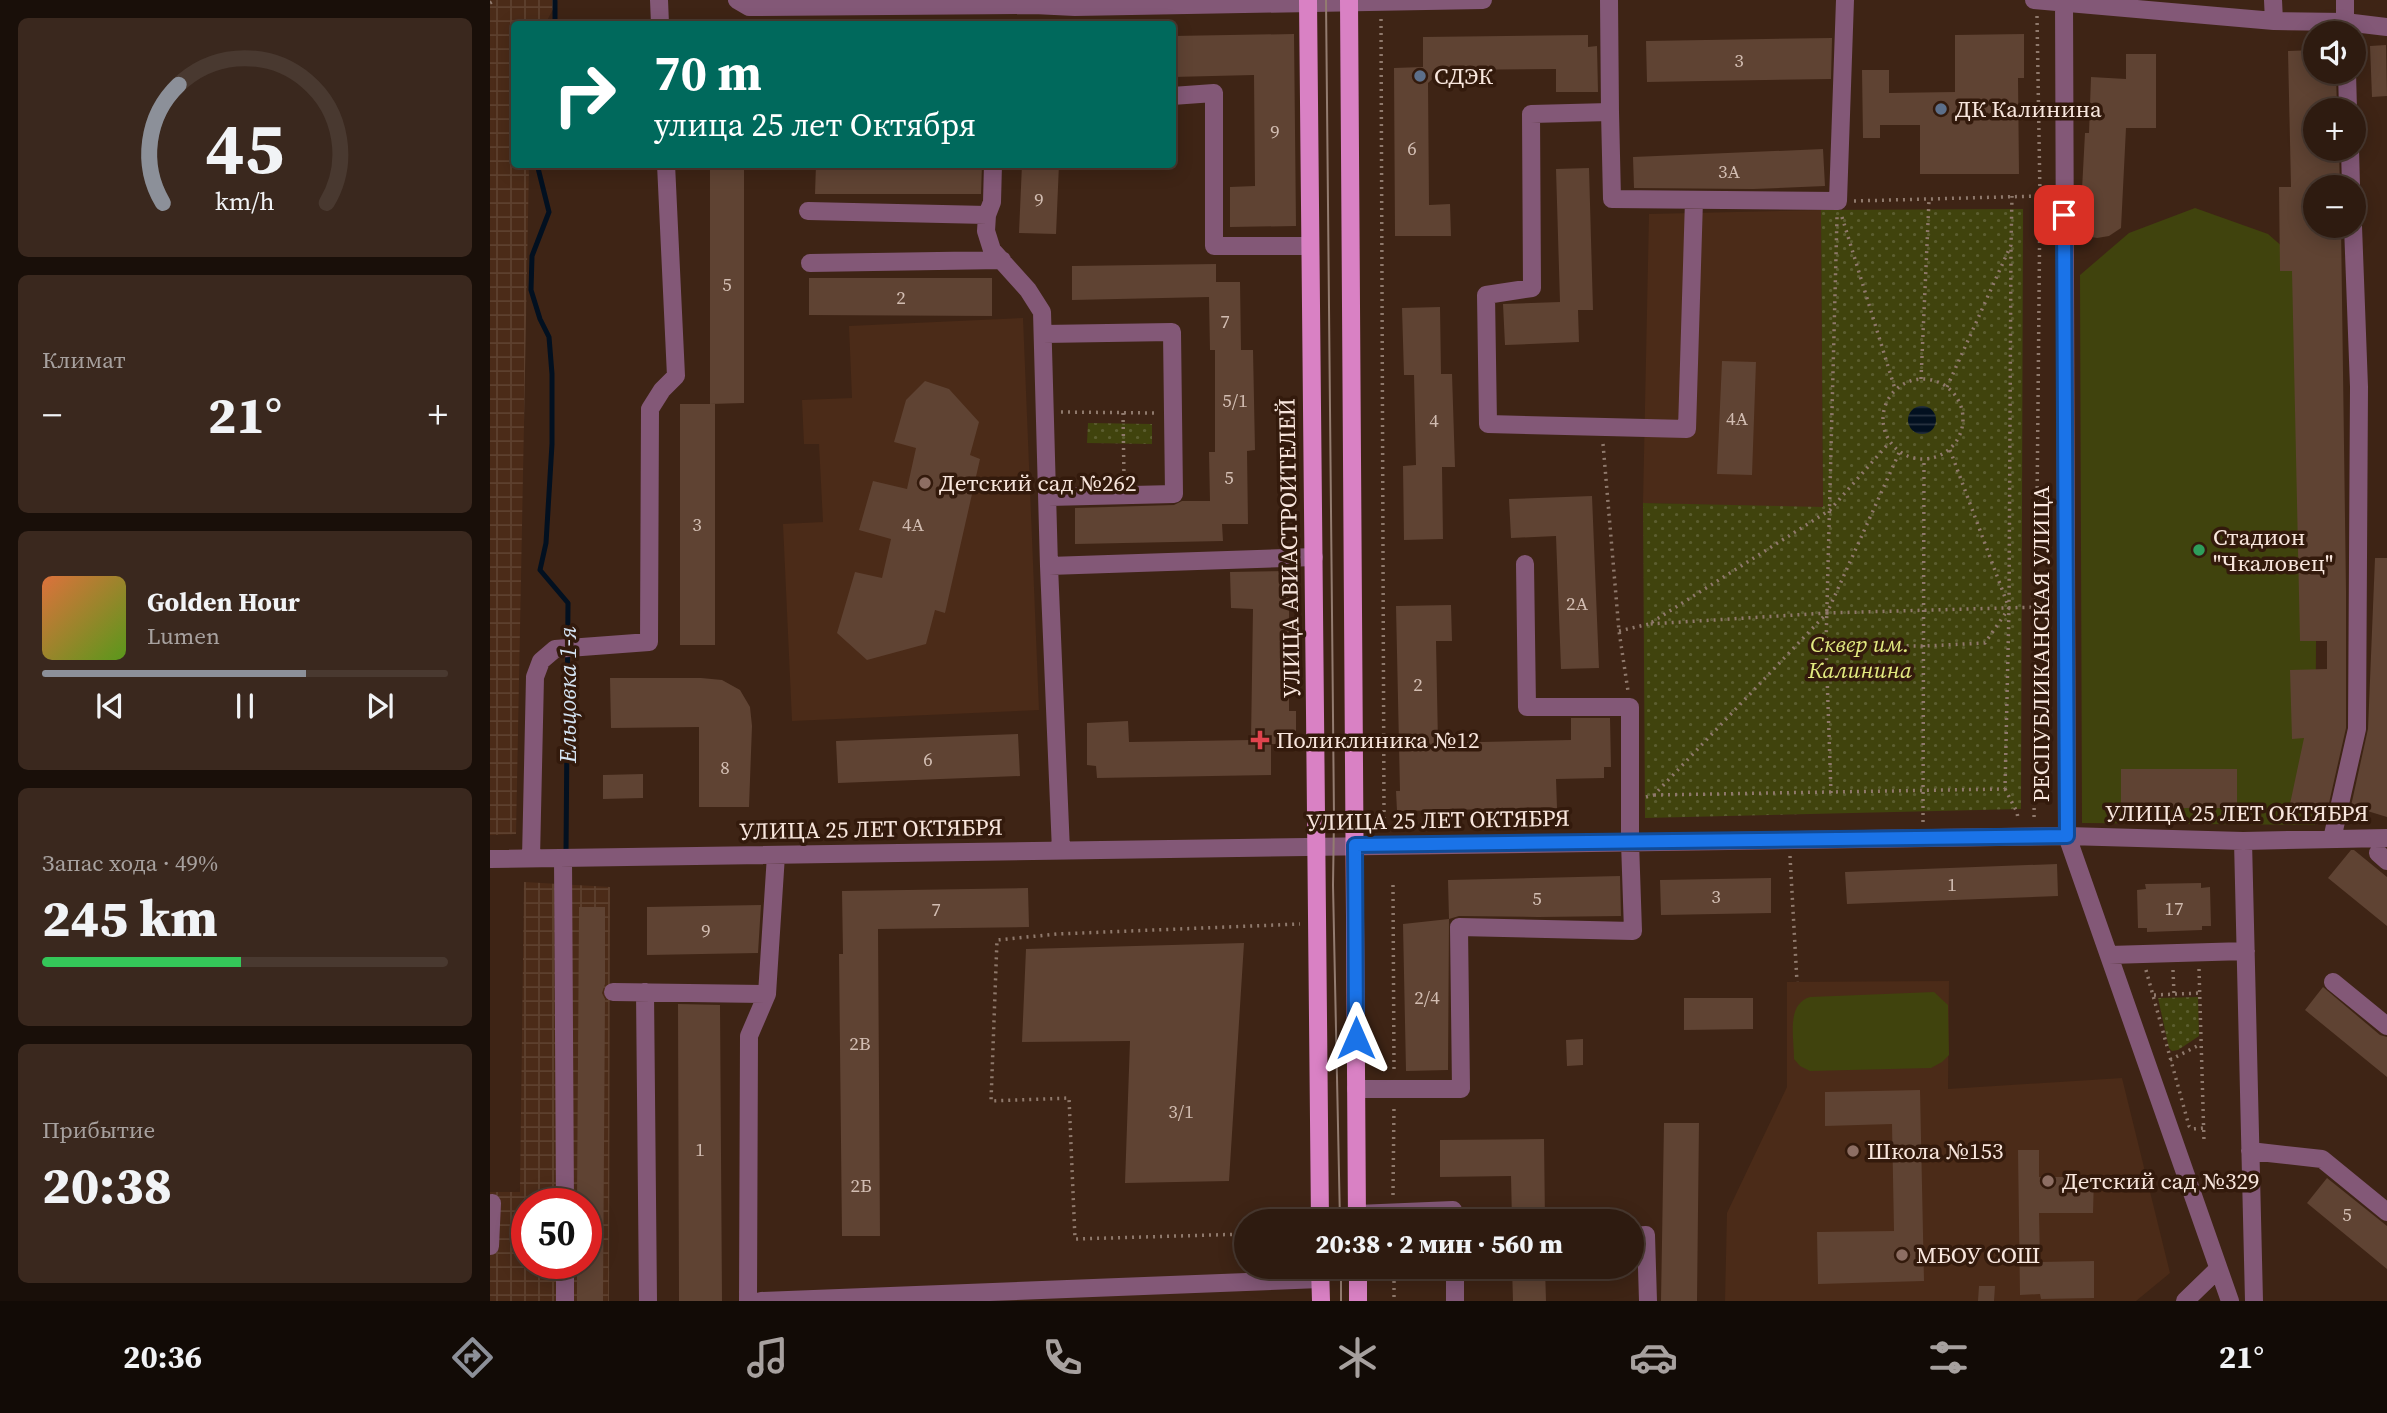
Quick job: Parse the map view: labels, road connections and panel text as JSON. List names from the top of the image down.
{
  "streets": {
    "main road": ["УЛИЦА АВИАСТРОИТЕЛЕЙ"],
    "street": ["РЕСПУБЛИКАНСКАЯ УЛИЦА", "УЛИЦА 25 ЛЕТ ОКТЯБРЯ"]
  },
  "crossings": [
    ["УЛИЦА АВИАСТРОИТЕЛЕЙ", "УЛИЦА 25 ЛЕТ ОКТЯБРЯ"],
    ["РЕСПУБЛИКАНСКАЯ УЛИЦА", "УЛИЦА 25 ЛЕТ ОКТЯБРЯ"]
  ],
  "water": ["Ельцовка 1-я"],
  "parks": ["Сквер им. Калинина"],
  "places": {
    "other": [
      "СДЭК",
      "ДК Калинина",
      "Детский сад №262",
      "Стадион \"Чкаловец\"",
      "Школа №153",
      "Детский сад №329",
      "МБОУ СОШ"
    ],
    "health": ["Поликлиника №12"]
  },
  "house_numbers": [
    "3",
    "9",
    "6",
    "3А",
    "9",
    "5",
    "2",
    "7",
    "5/1",
    "4А",
    "4",
    "5",
    "3",
    "4А",
    "2А",
    "2",
    "6",
    "8",
    "1",
    "3",
    "5",
    "17",
    "7",
    "9",
    "2/4",
    "2В",
    "3/1",
    "1",
    "2Б",
    "5"
  ],
  "page": {
    "map_buttons": ["+", "−"],
    "turn": ["70 m", "улица 25 лет Октября"],
    "tile": [
      "Климат",
      ["Запас хода · 49%", "245 km"],
      ["Прибытие", "20:38"]
    ],
    "heat": ["−", "21°", "+"],
    "song": ["Golden Hour", "Lumen"],
    "limit": "50",
    "trip": "20:38 · 2 мин · 560 m",
    "tabs": ["20:36", "21°"],
    "gauge": ["45", "km/h"]
  }
}
